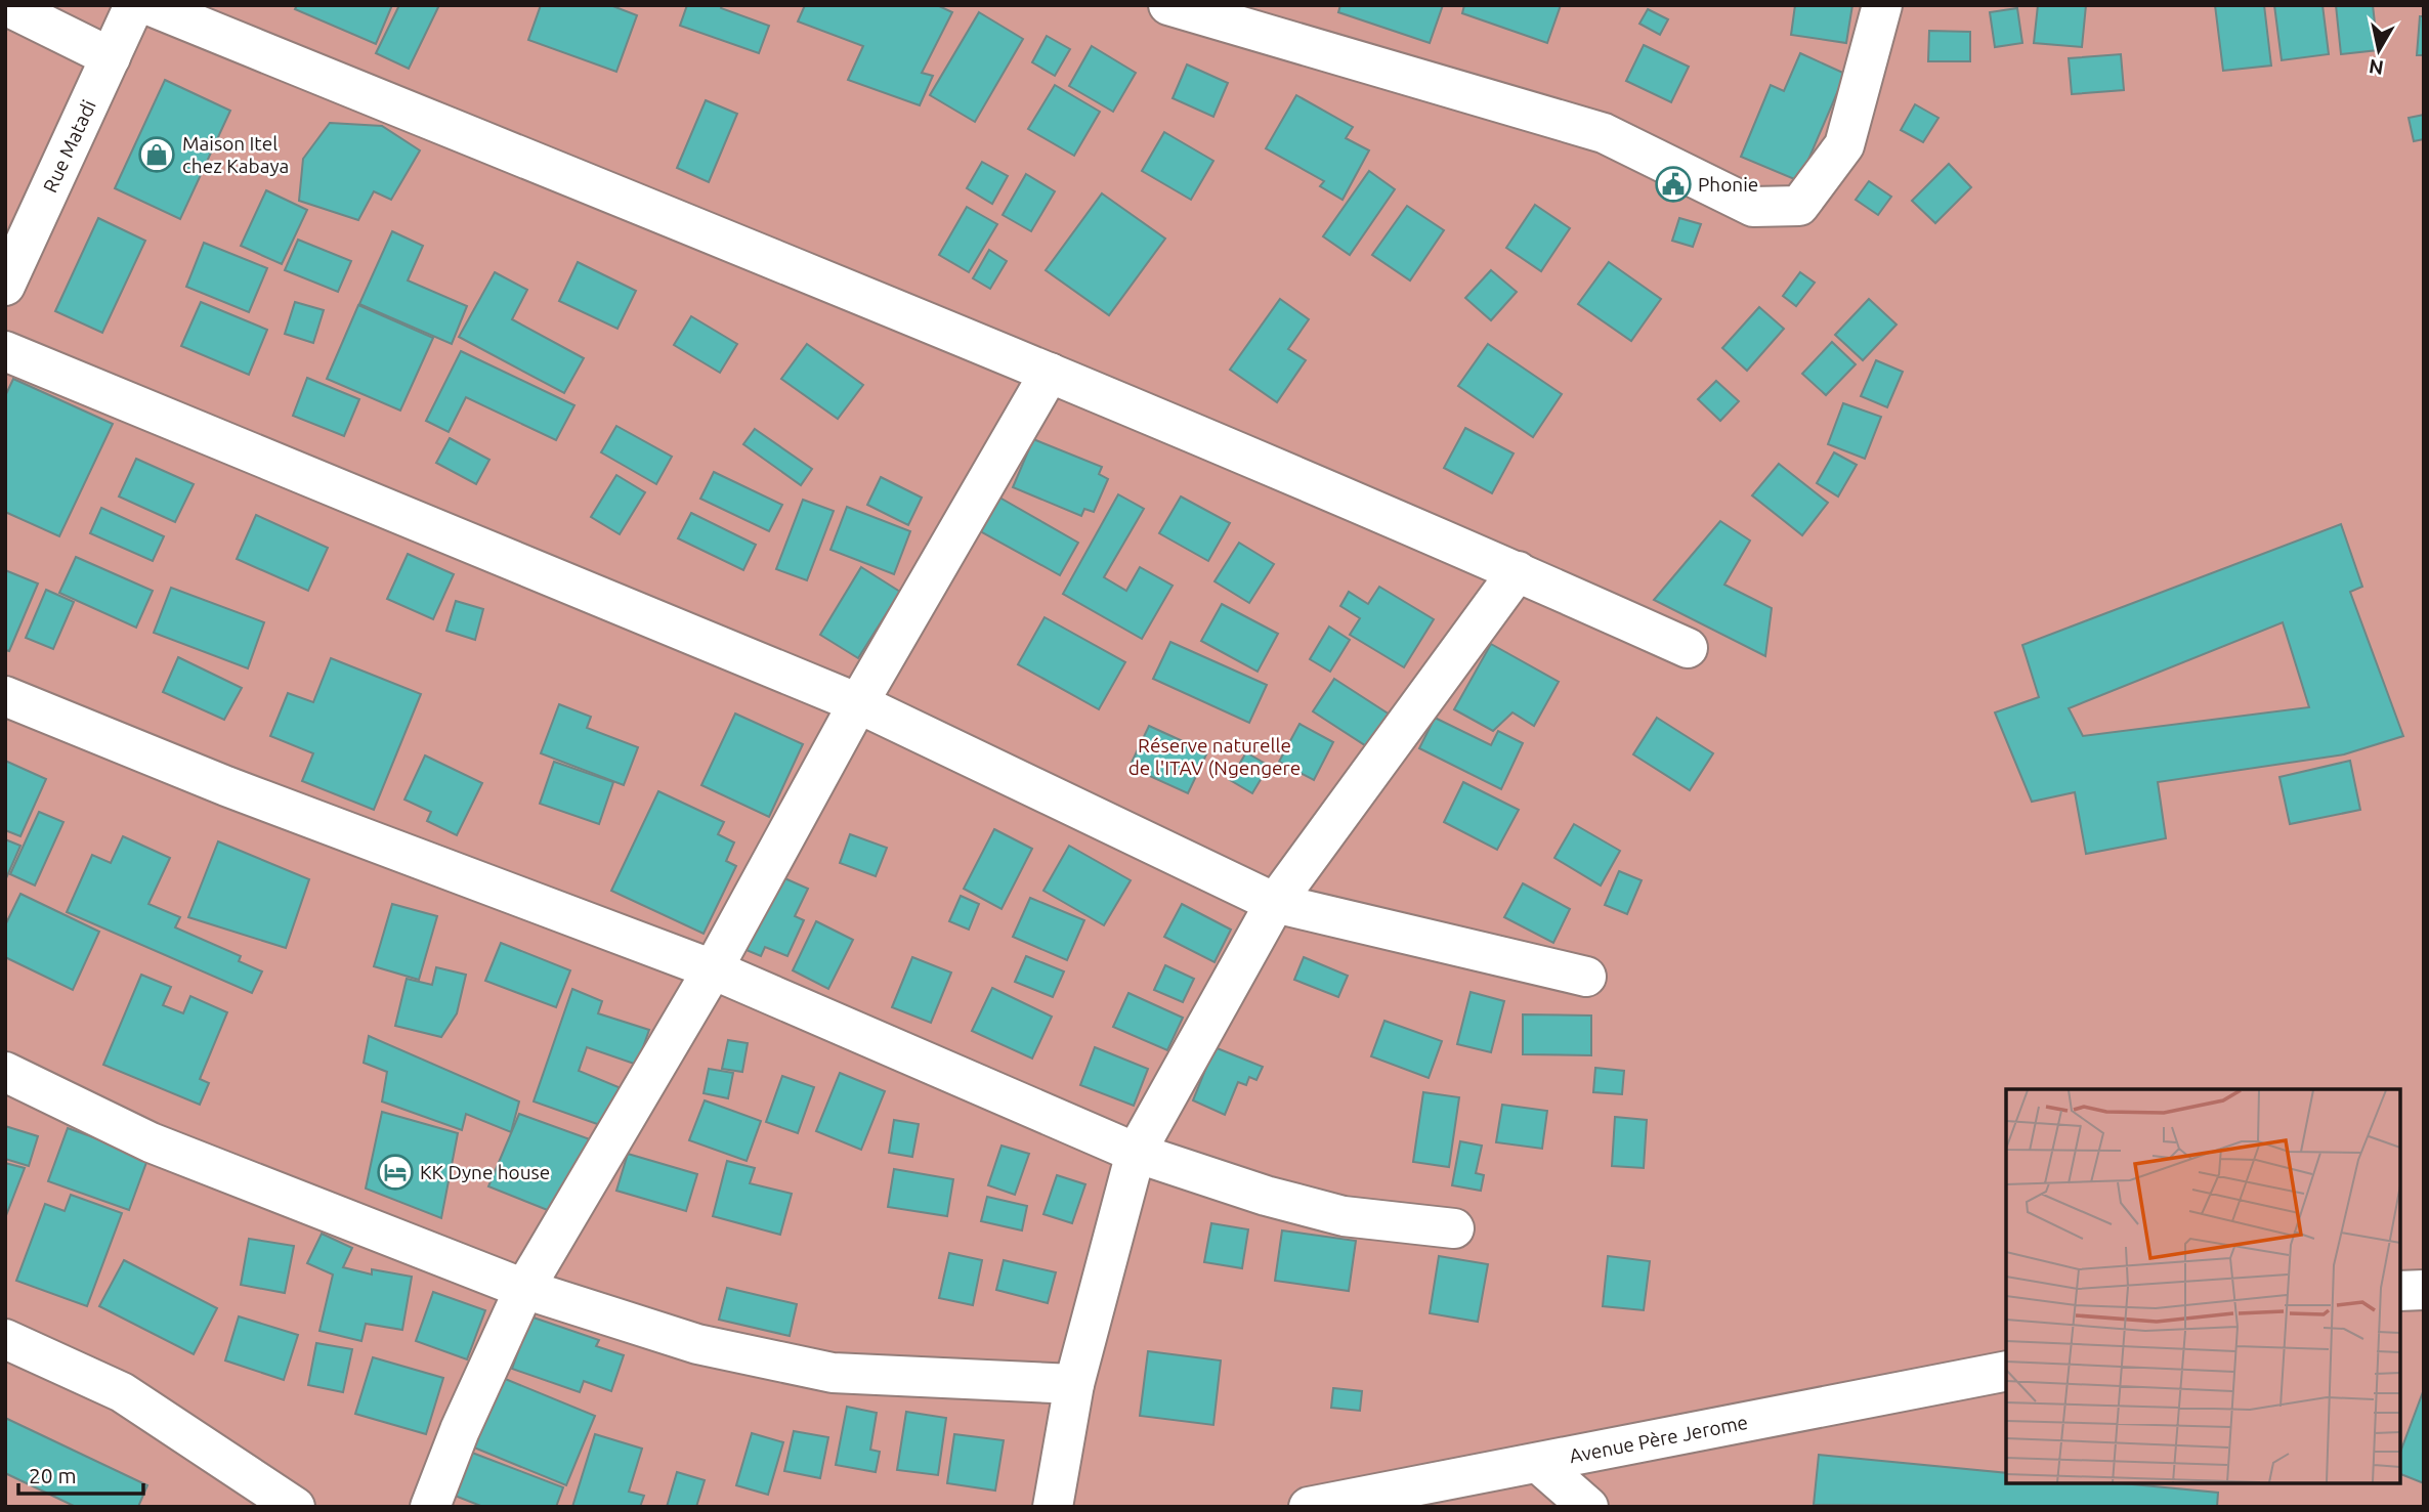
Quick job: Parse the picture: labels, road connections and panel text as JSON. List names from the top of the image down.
{
  "streets": {
    "street": ["Rue Matadi", "Avenue Père Jerome"]
  },
  "parks": ["Réserve naturelle de l'ITAV (Ngengere"],
  "places": {
    "shop": ["Maison Itel chez Kabaya"],
    "public building": ["Phonie"],
    "hotel": ["KK Dyne house"]
  },
  "scale_bar": "20 m",
  "north": "bottom"
}
